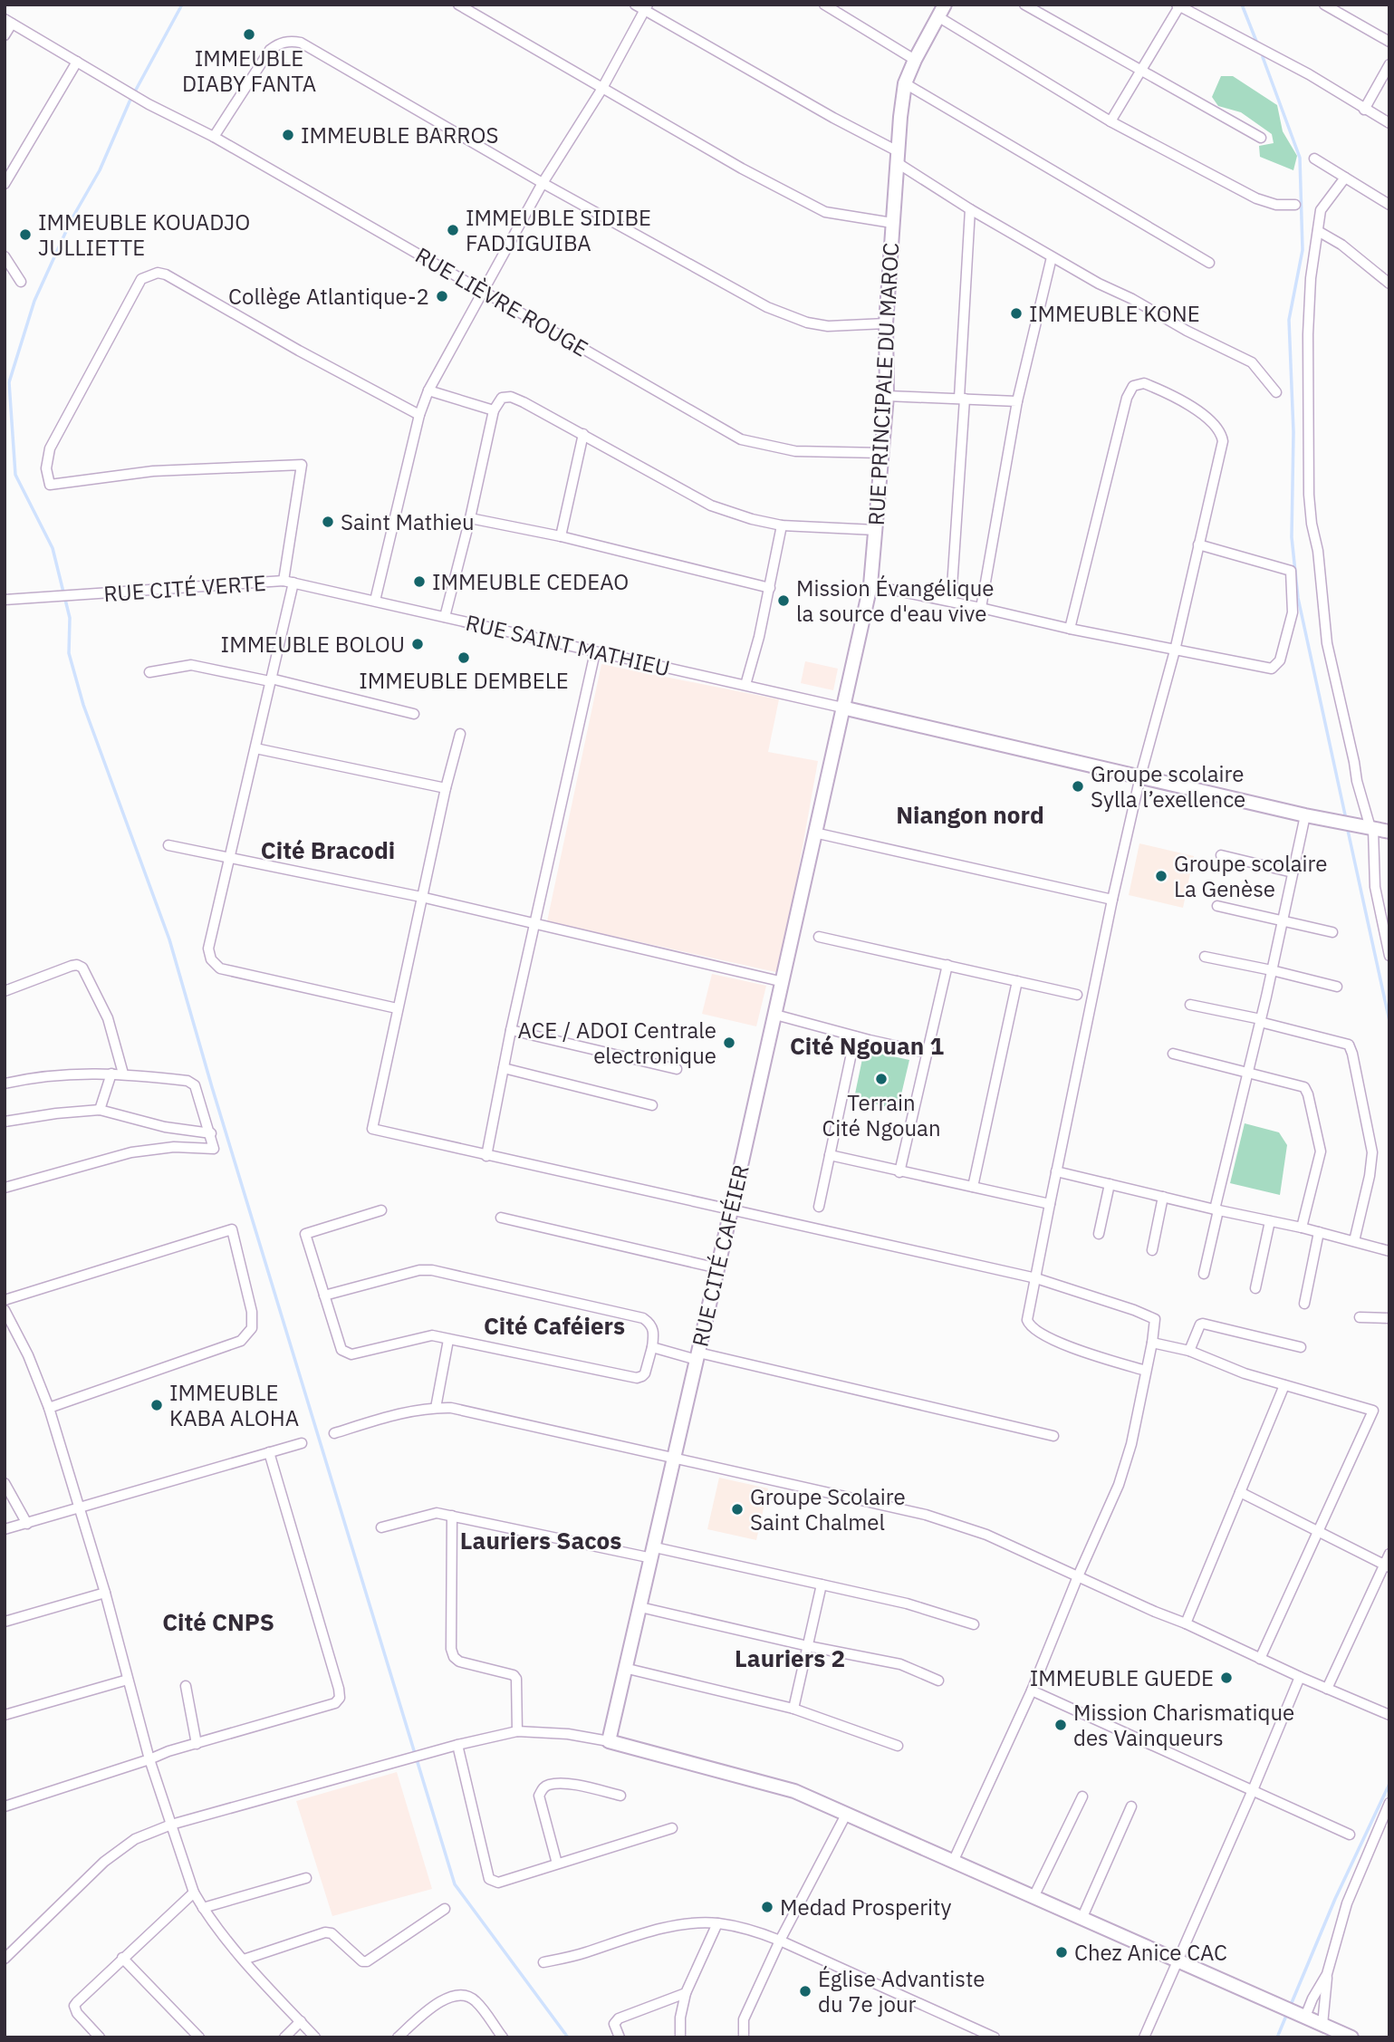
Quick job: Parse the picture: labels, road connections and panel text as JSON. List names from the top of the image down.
{
  "streets": {
    "street": [
      "RUE LIÈVRE ROUGE",
      "RUE PRINCIPALE DU MAROC",
      "RUE CITÉ VERTE",
      "RUE SAINT MATHIEU",
      "RUE CITÉ CAFÉIER"
    ]
  },
  "crossings": [
    ["RUE LIÈVRE ROUGE", "RUE PRINCIPALE DU MAROC"],
    ["RUE PRINCIPALE DU MAROC", "RUE SAINT MATHIEU"],
    ["RUE PRINCIPALE DU MAROC", "RUE CITÉ CAFÉIER"],
    ["RUE CITÉ VERTE", "RUE SAINT MATHIEU"]
  ],
  "districts": [
    "Niangon nord",
    "Cité Bracodi",
    "Cité Ngouan 1",
    "Cité Caféiers",
    "Lauriers Sacos",
    "Cité CNPS",
    "Lauriers 2"
  ],
  "places": [
    "IMMEUBLE DIABY FANTA",
    "IMMEUBLE BARROS",
    "IMMEUBLE SIDIBE FADJIGUIBA",
    "IMMEUBLE KOUADJO JULLIETTE",
    "Collège Atlantique-2",
    "IMMEUBLE KONE",
    "Saint Mathieu",
    "IMMEUBLE CEDEAO",
    "Mission Évangélique la source d'eau vive",
    "IMMEUBLE BOLOU",
    "IMMEUBLE DEMBELE",
    "Groupe scolaire Sylla l’exellence",
    "Groupe scolaire La Genèse",
    "ACE / ADOI Centrale electronique",
    "Terrain Cité Ngouan",
    "IMMEUBLE KABA ALOHA",
    "Groupe Scolaire Saint Chalmel",
    "IMMEUBLE GUEDE",
    "Mission Charismatique des Vainqueurs",
    "Medad Prosperity",
    "Chez Anice CAC",
    "Église Advantiste du 7e jour"
  ]
}
